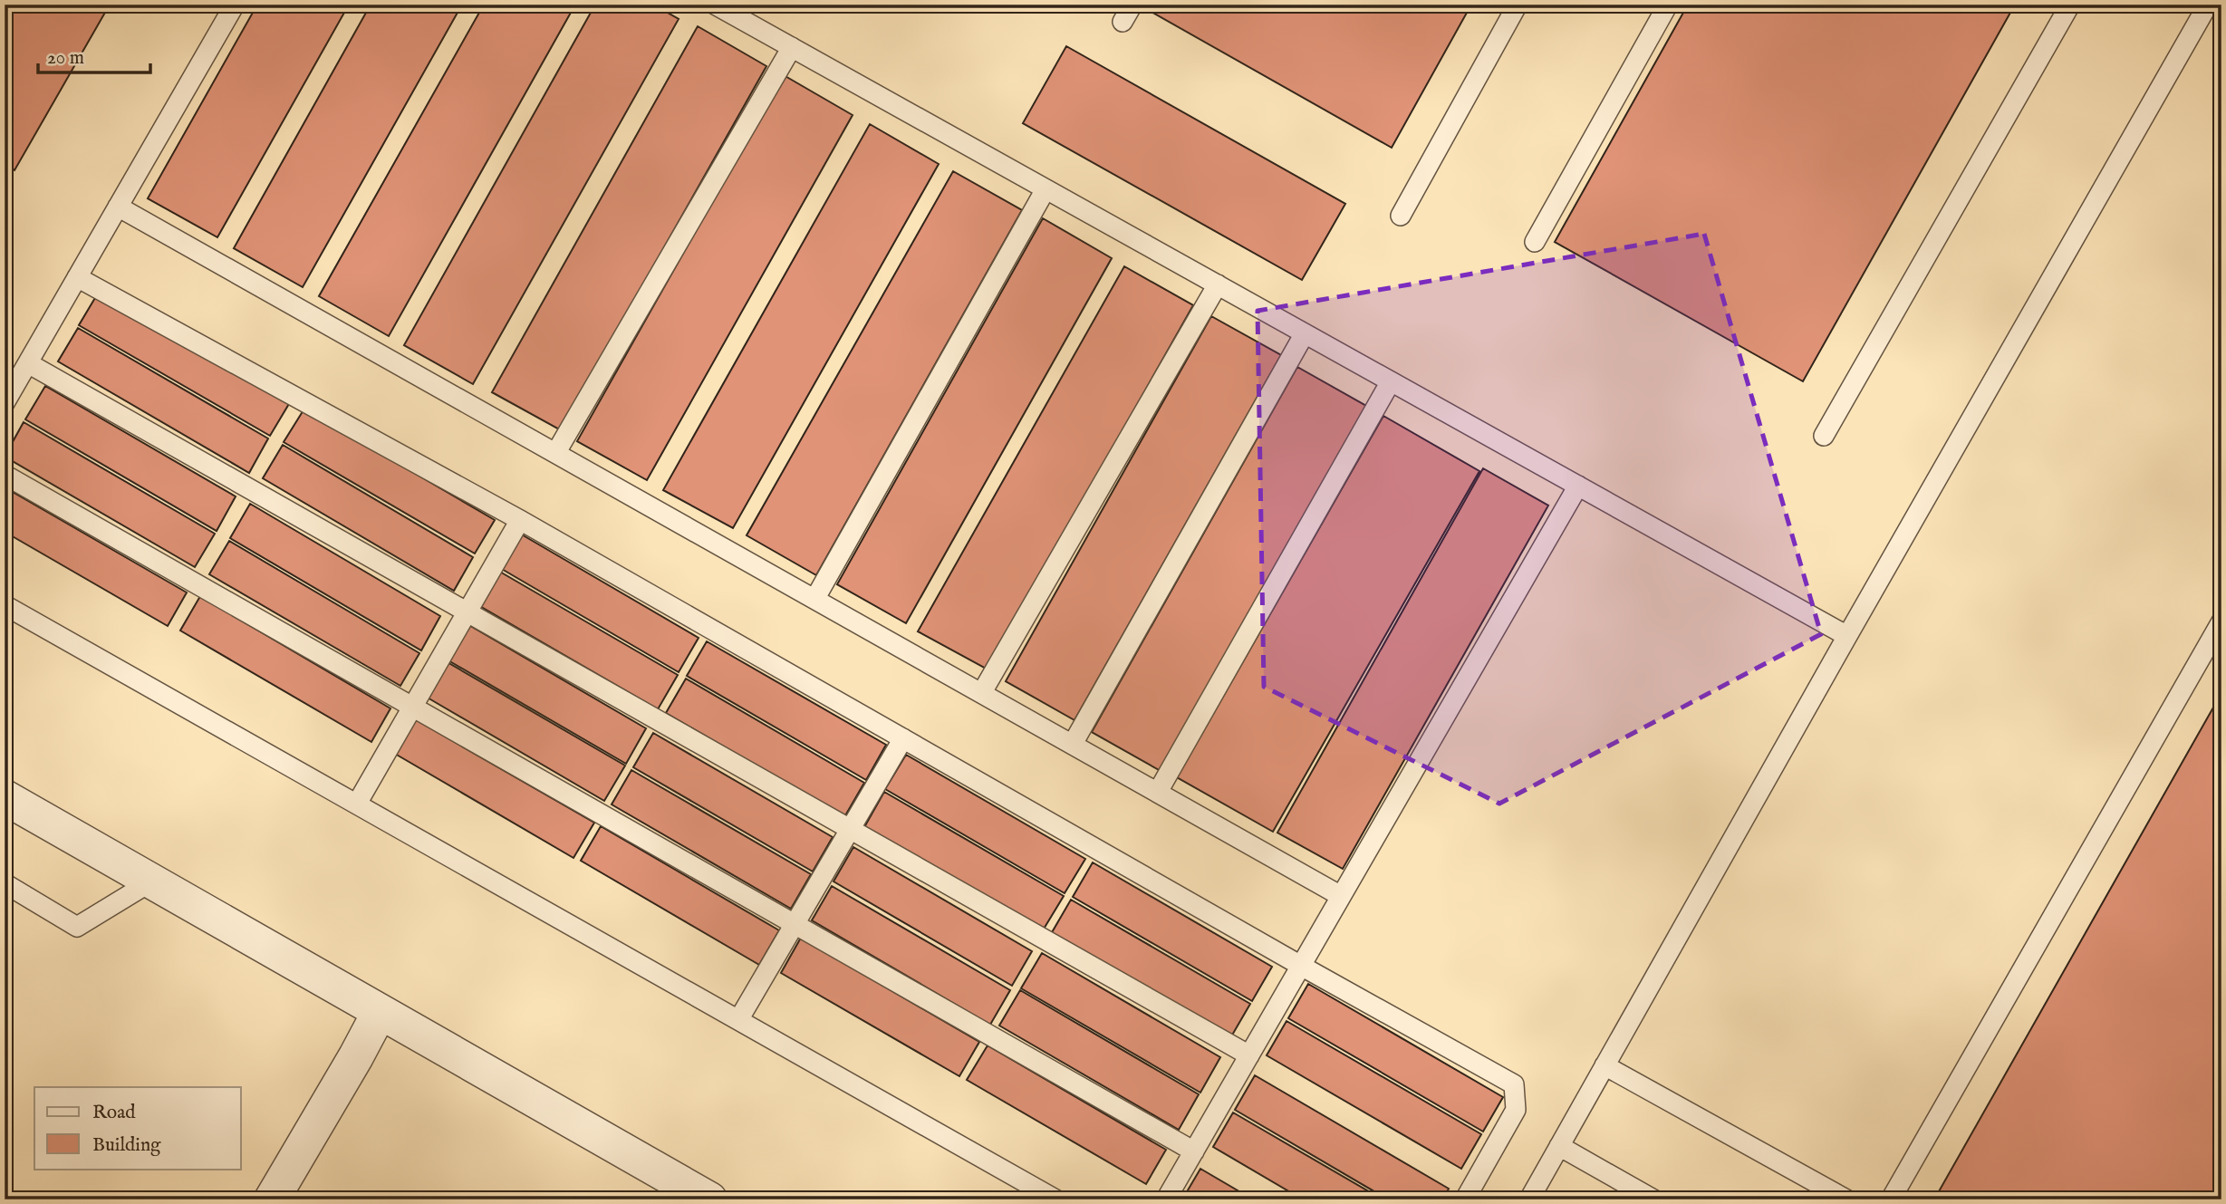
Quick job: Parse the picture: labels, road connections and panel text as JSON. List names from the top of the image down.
{
  "legend": ["Road", "Building"],
  "scale_bar": "20 m"
}
